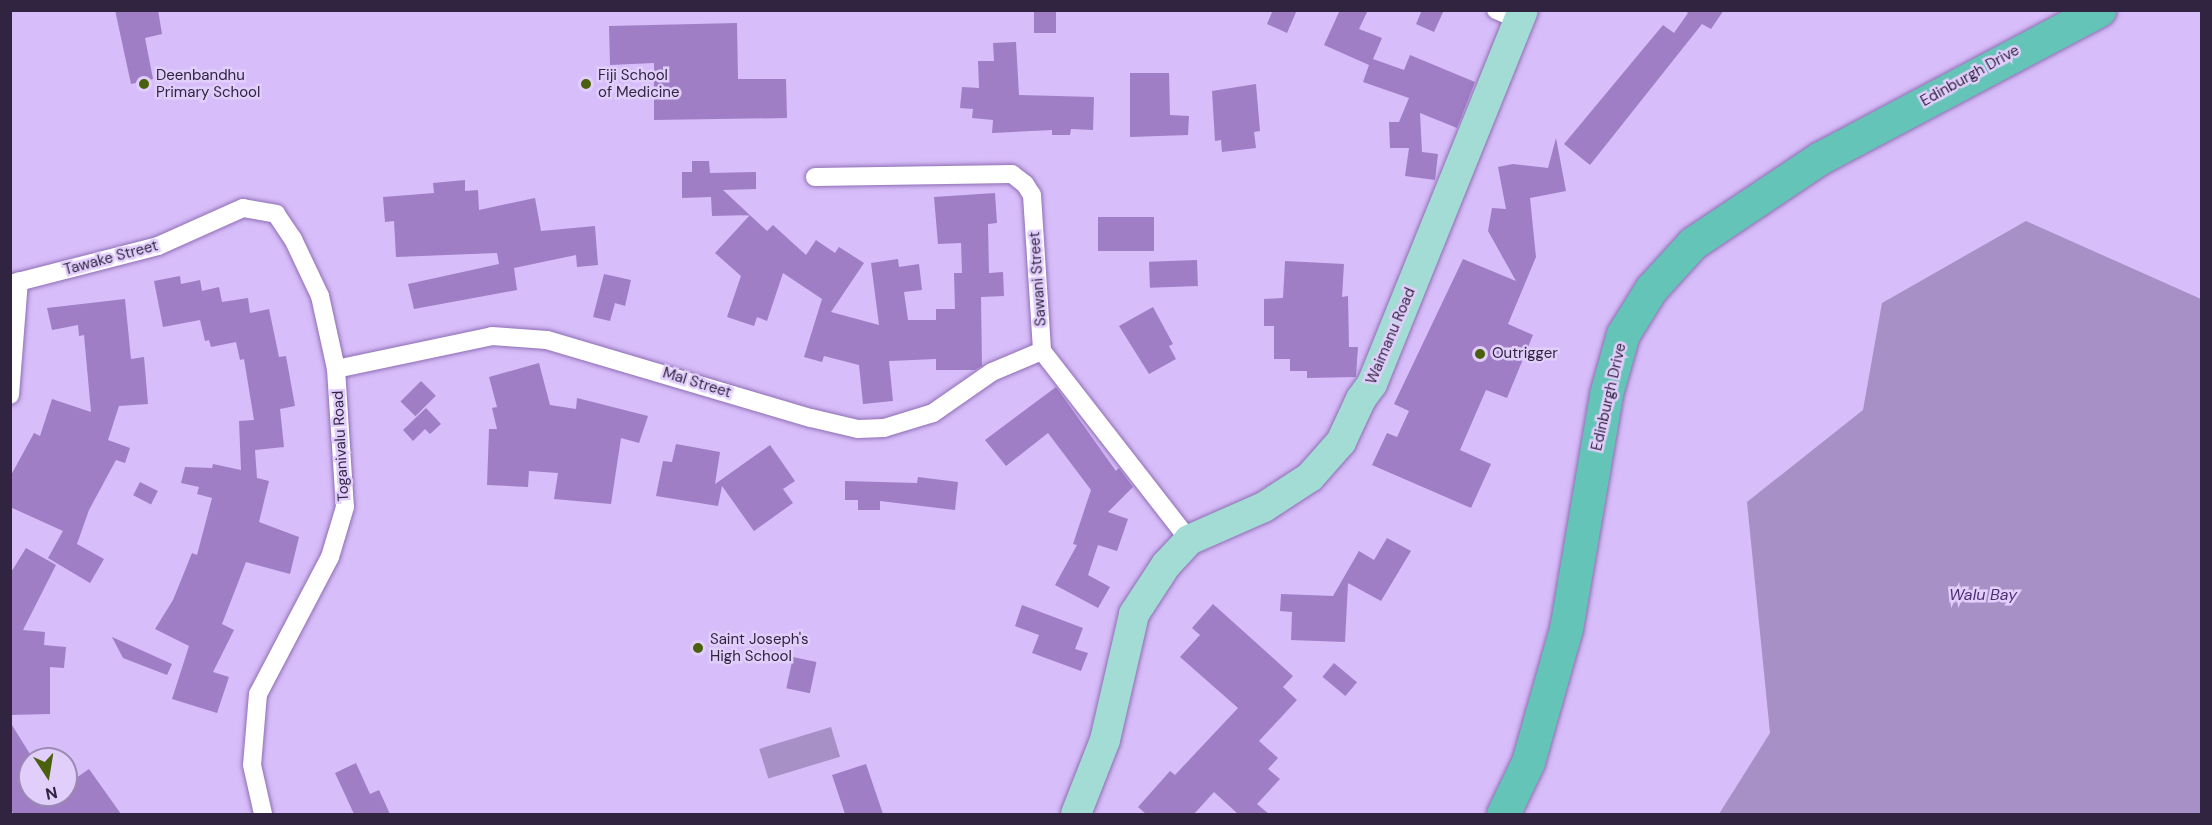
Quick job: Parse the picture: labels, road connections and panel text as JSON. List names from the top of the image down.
{
  "streets": {
    "highway": ["Edinburgh Drive"],
    "main road": ["Waimanu Road"],
    "street": [
      "Tawake Street",
      "Sawani Street",
      "Mal Street",
      "Toganivalu Road"
    ]
  },
  "crossings": [
    ["Tawake Street", "Toganivalu Road"],
    ["Sawani Street", "Mal Street"],
    ["Mal Street", "Toganivalu Road"]
  ],
  "water": ["Walu Bay"],
  "places": [
    "Deenbandhu Primary School",
    "Fiji School of Medicine",
    "Outrigger",
    "Saint Joseph's High School"
  ],
  "north": "bottom"
}
